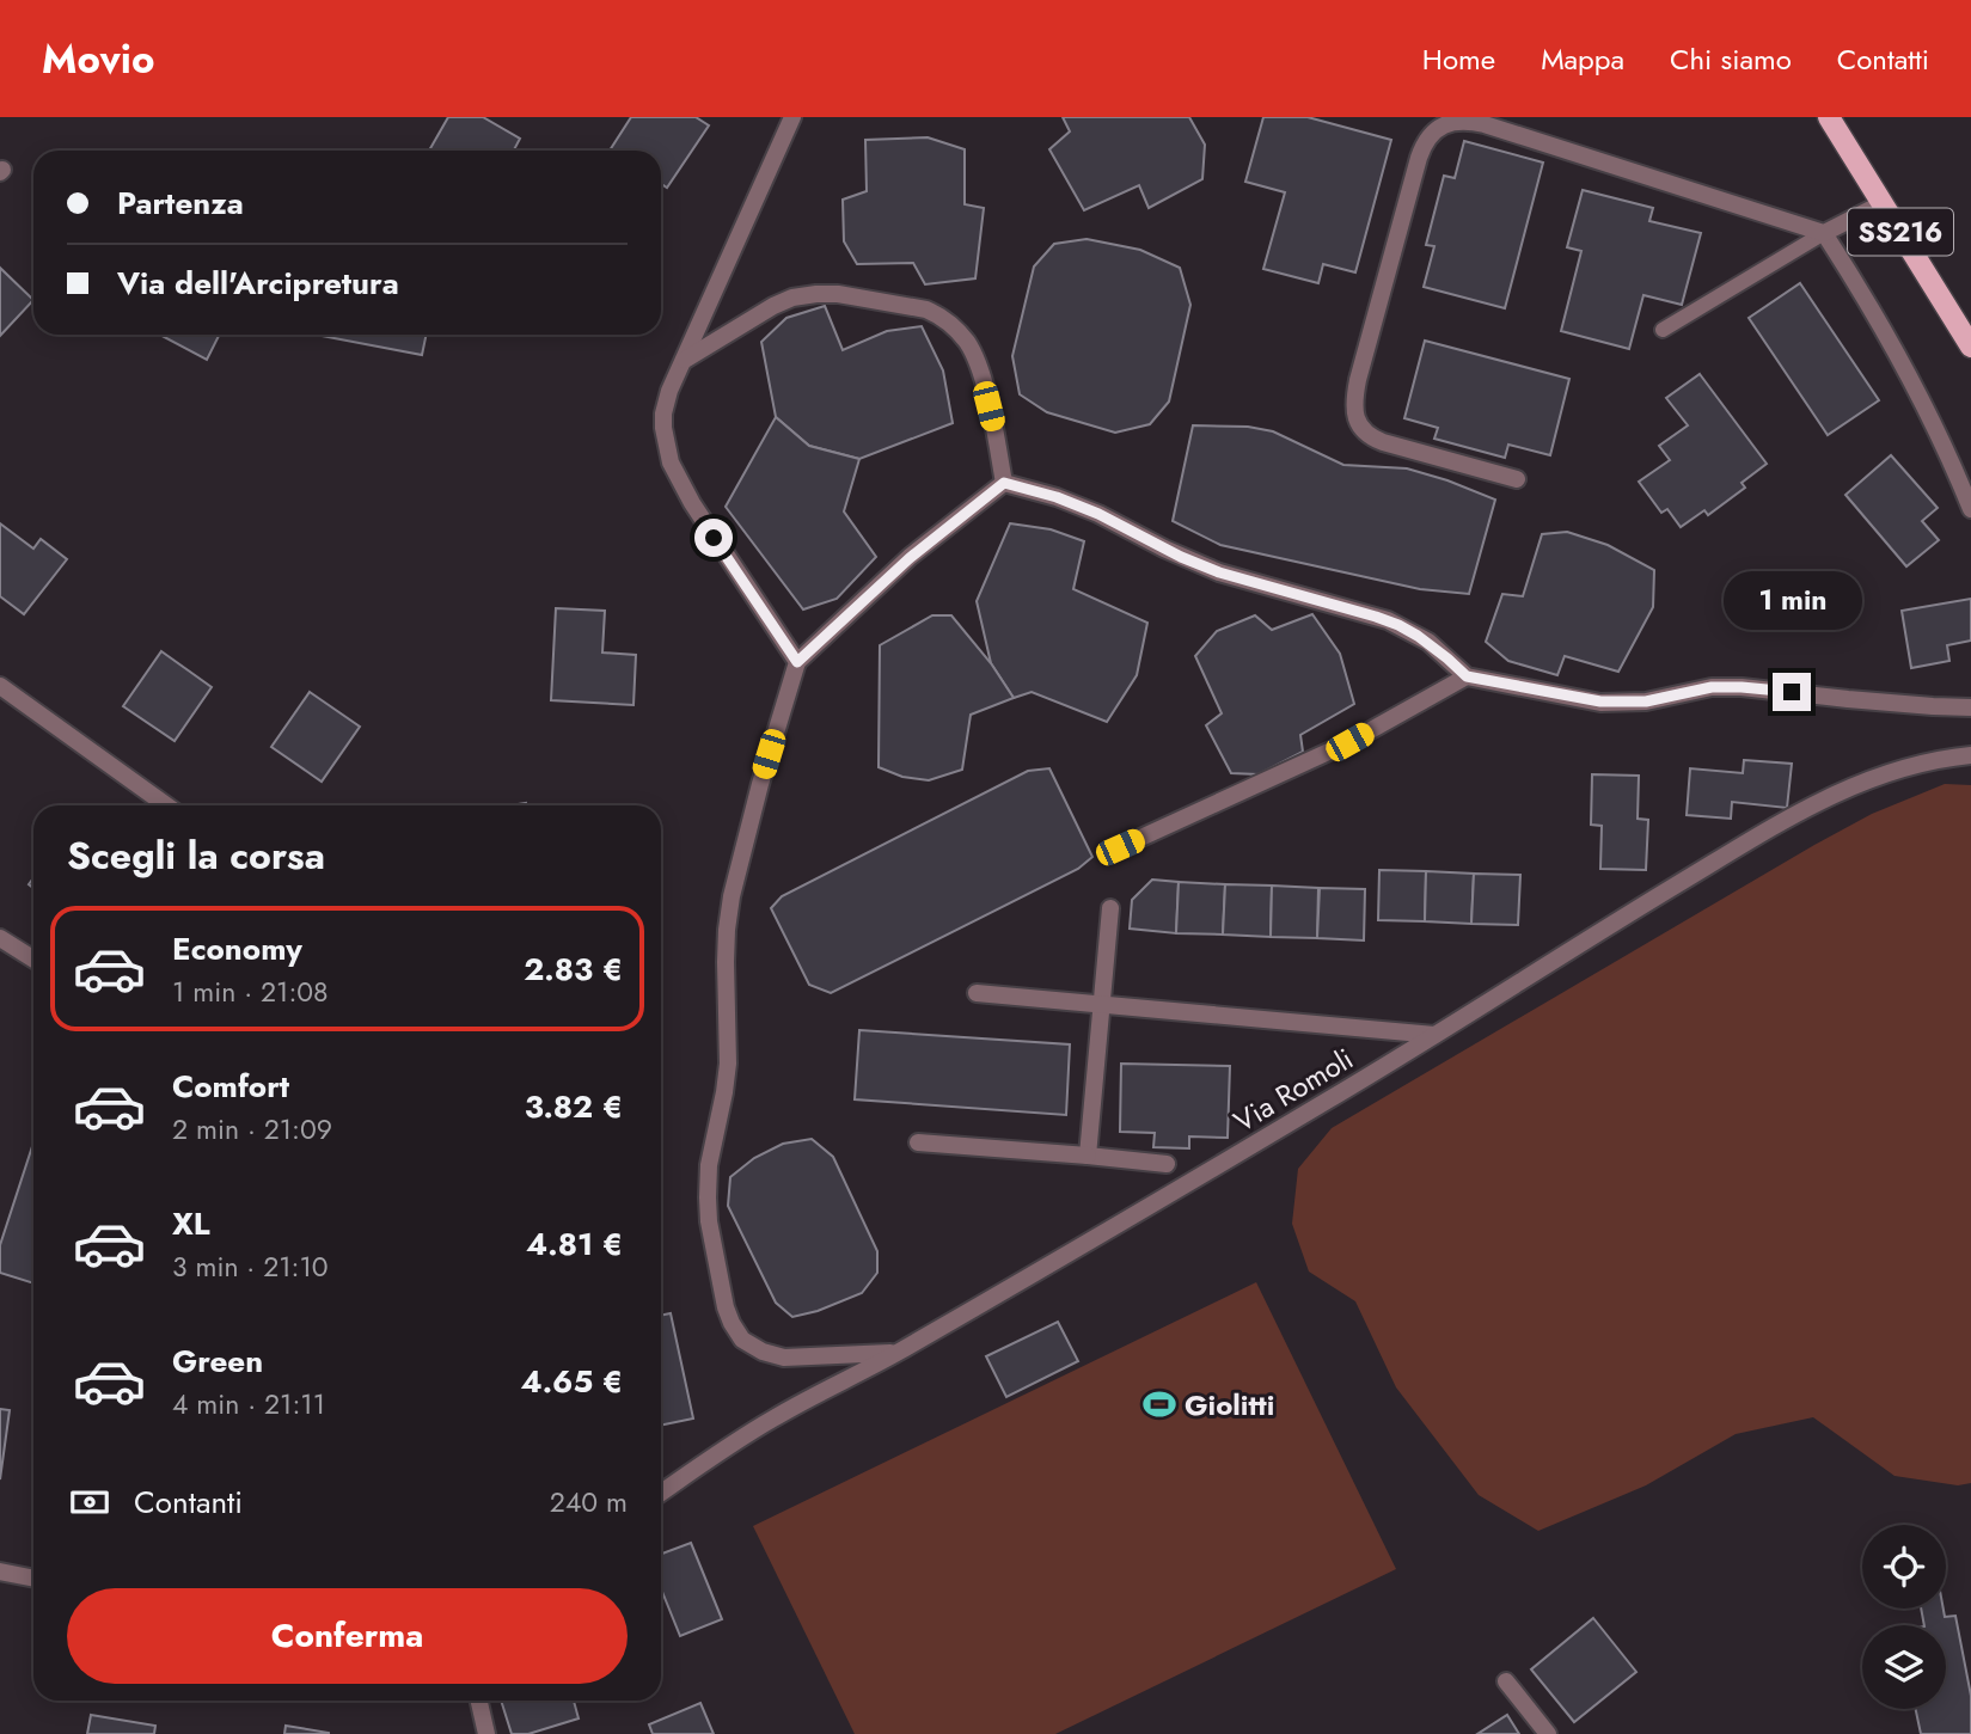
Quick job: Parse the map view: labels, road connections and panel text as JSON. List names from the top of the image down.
{
  "streets": {
    "main road": ["SS216"],
    "street": ["Via Romoli"]
  },
  "places": {
    "sports": ["Giolitti"]
  },
  "page": {
    "header": "Movio",
    "nav": [
      "Home",
      "Mappa",
      "Chi siamo",
      "Contatti"
    ],
    "banner": ["Partenza", "Via dell'Arcipretura"],
    "bubble": "1 min",
    "heading": "Scegli la corsa",
    "list": [
      {
        "name": "Economy",
        "note": "1 min · 21:08",
        "value": "2.83 €"
      },
      {
        "name": "Comfort",
        "note": "2 min · 21:09",
        "value": "3.82 €"
      },
      {
        "name": "XL",
        "note": "3 min · 21:10",
        "value": "4.81 €"
      },
      {
        "name": "Green",
        "note": "4 min · 21:11",
        "value": "4.65 €"
      }
    ],
    "pay": ["Contanti", "240 m"],
    "buttons": "Conferma"
  }
}
